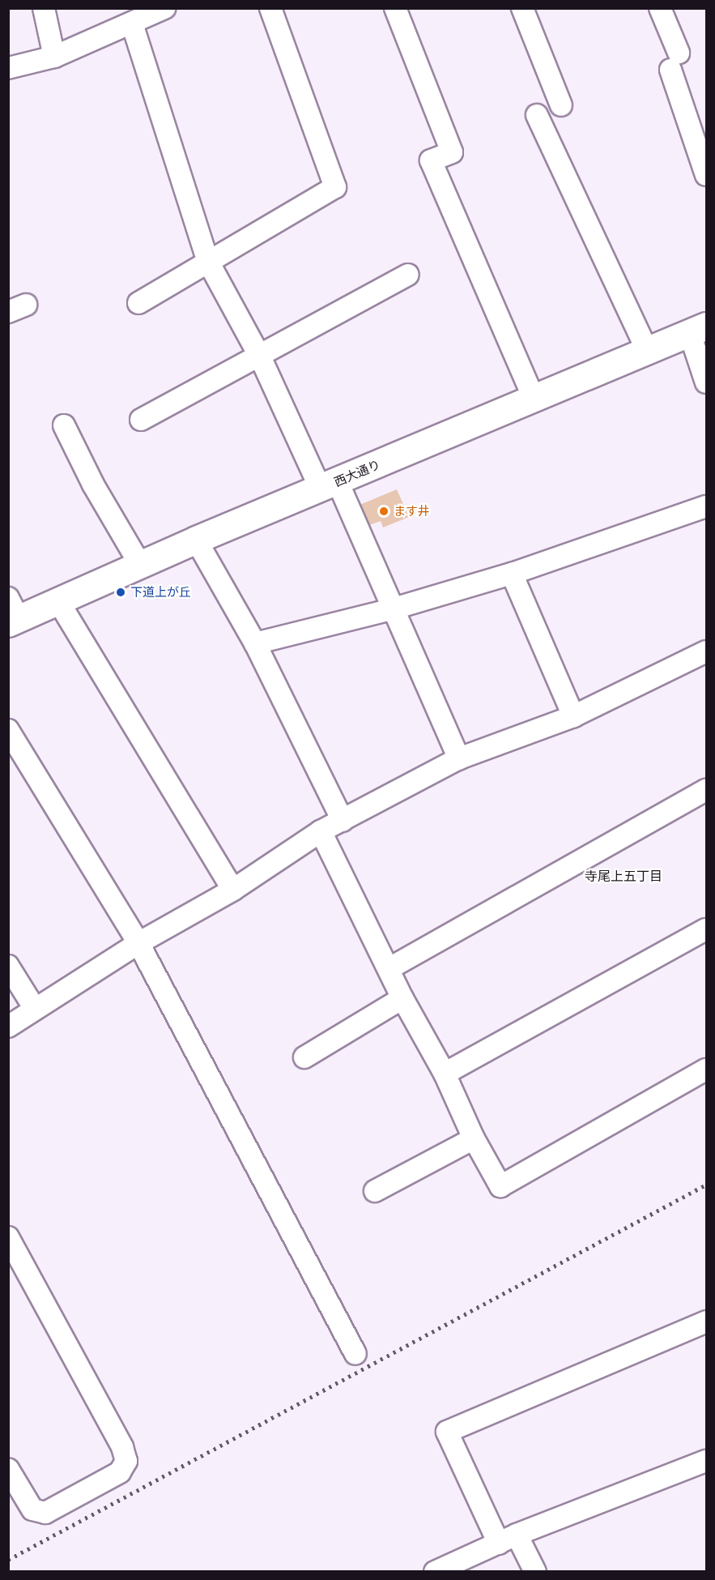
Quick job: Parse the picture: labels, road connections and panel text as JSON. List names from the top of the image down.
{
  "streets": {
    "street": ["西大通り"]
  },
  "districts": ["寺尾上五丁目"],
  "places": ["ます井", "下道上が丘"]
}
